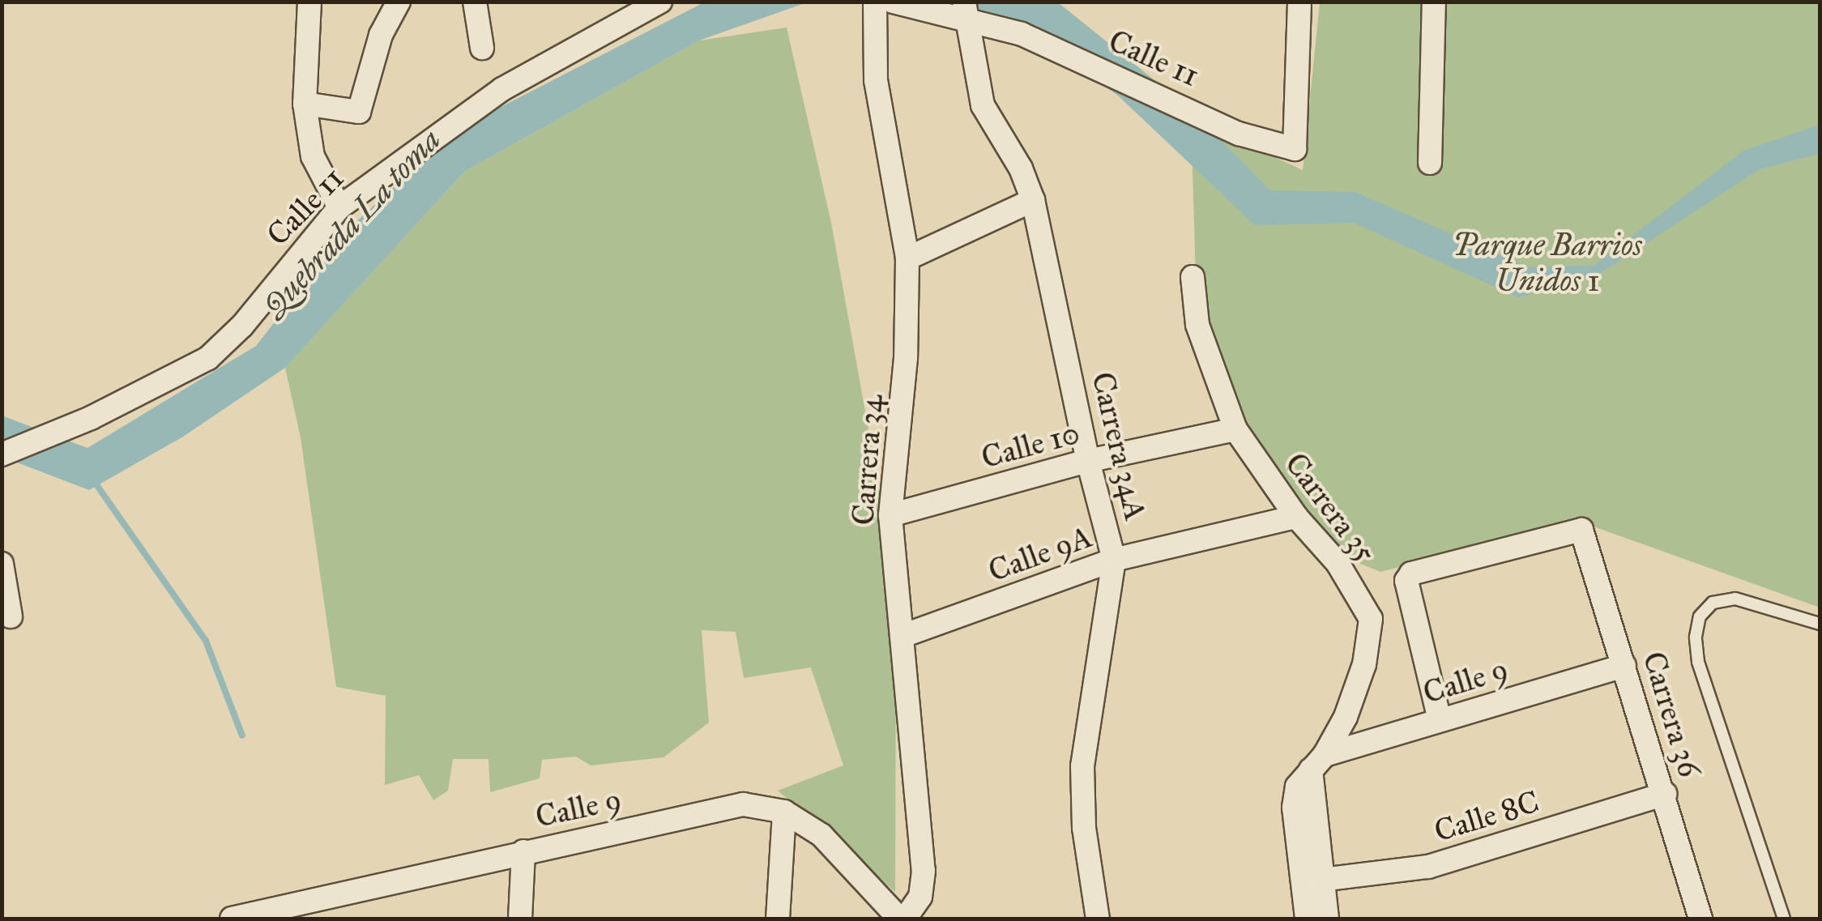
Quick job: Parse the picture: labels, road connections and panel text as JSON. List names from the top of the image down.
{
  "streets": {
    "street": [
      "Calle 11",
      "Calle 10",
      "Carrera 34A",
      "Carrera 34",
      "Carrera 35",
      "Calle 9A",
      "Calle 9",
      "Carrera 36",
      "Calle 8C"
    ]
  },
  "crossings": [
    ["Calle 11", "Carrera 34A"],
    ["Calle 10", "Carrera 34A"],
    ["Calle 10", "Carrera 34"],
    ["Calle 10", "Carrera 35"],
    ["Carrera 34A", "Calle 9A"],
    ["Carrera 34", "Calle 9A"],
    ["Carrera 34", "Calle 9"],
    ["Carrera 35", "Calle 9A"],
    ["Carrera 35", "Calle 9"],
    ["Calle 9", "Carrera 36"],
    ["Carrera 36", "Calle 8C"]
  ],
  "water": ["Quebrada La toma"],
  "parks": ["Parque Barrios Unidos 1"]
}
